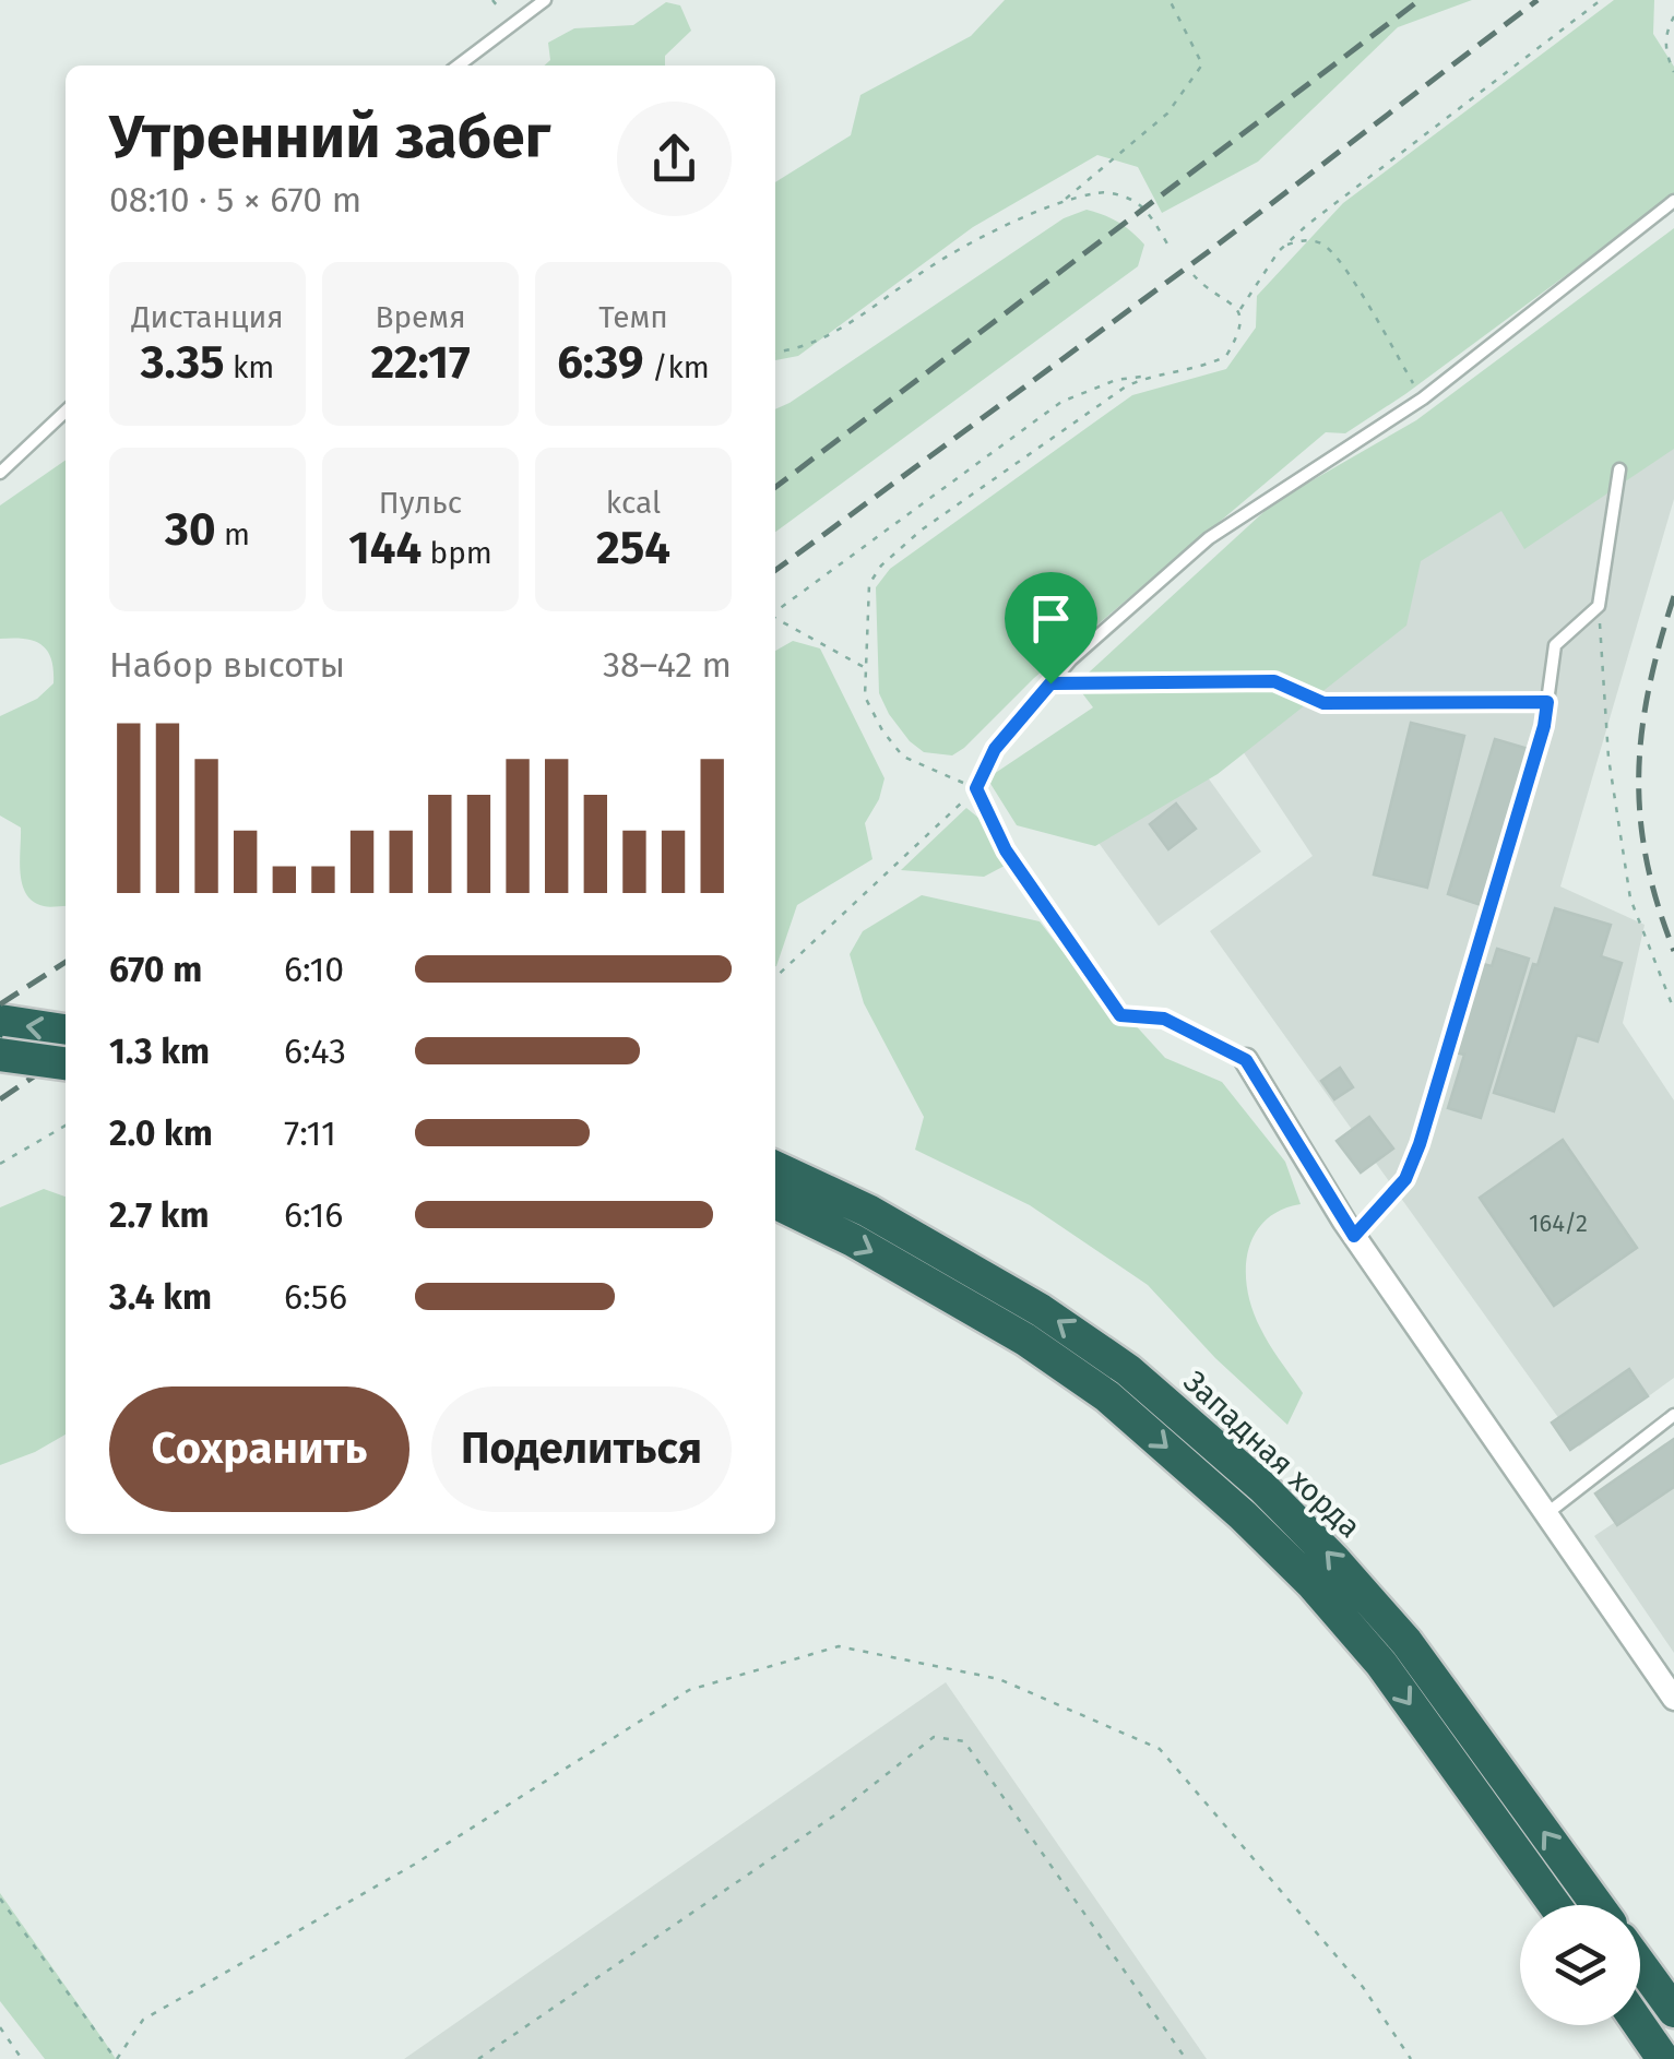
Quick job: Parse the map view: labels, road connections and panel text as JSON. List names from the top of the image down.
{
  "streets": {
    "highway": ["Западная хорда"]
  },
  "house_numbers": ["164/2"],
  "page": {
    "heading": ["Утренний забег", "08:10 · 5 × 670 m"],
    "stats": [
      ["Дистанция", "3.35 km"],
      ["Время", "22:17"],
      ["Темп", "6:39 /km"],
      ["30 m"],
      ["Пульс", "144 bpm"],
      ["kcal", "254"]
    ],
    "chart": ["Набор высоты", "38–42 m"],
    "list": [
      {
        "name": "670 m",
        "note": "6:10"
      },
      {
        "name": "1.3 km",
        "note": "6:43"
      },
      {
        "name": "2.0 km",
        "note": "7:11"
      },
      {
        "name": "2.7 km",
        "note": "6:16"
      },
      {
        "name": "3.4 km",
        "note": "6:56"
      }
    ],
    "buttons": ["Сохранить", "Поделиться"]
  }
}
